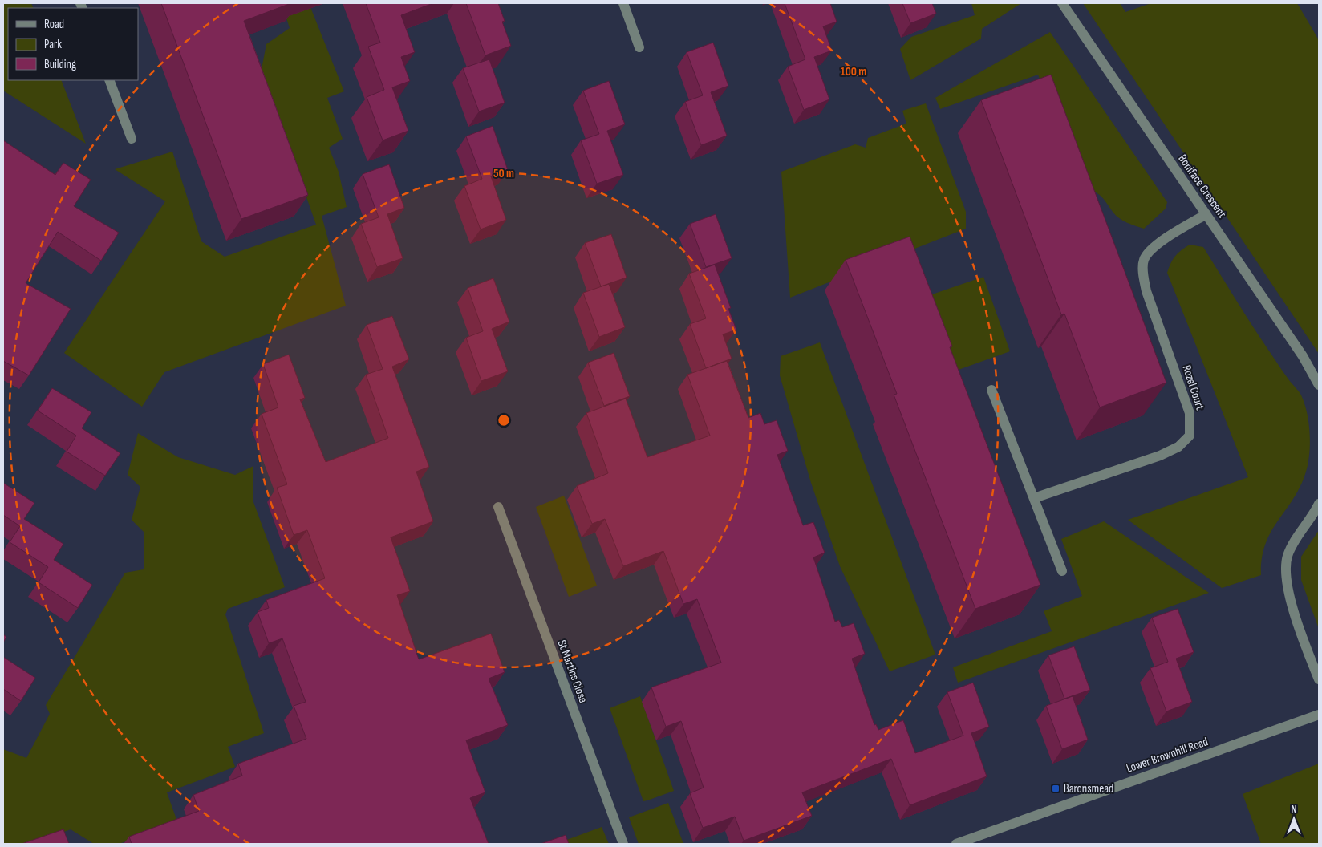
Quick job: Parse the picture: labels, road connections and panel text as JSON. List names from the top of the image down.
{
  "streets": {
    "street": [
      "Boniface Crescent",
      "Rozel Court",
      "St Martins Close",
      "Lower Brownhill Road"
    ]
  },
  "crossings": [
    ["Boniface Crescent", "Rozel Court"]
  ],
  "places": {
    "transit": ["Baronsmead"]
  },
  "legend": ["Road", "Park", "Building"],
  "north": "top",
  "rings": ["100 m", "50 m"]
}
